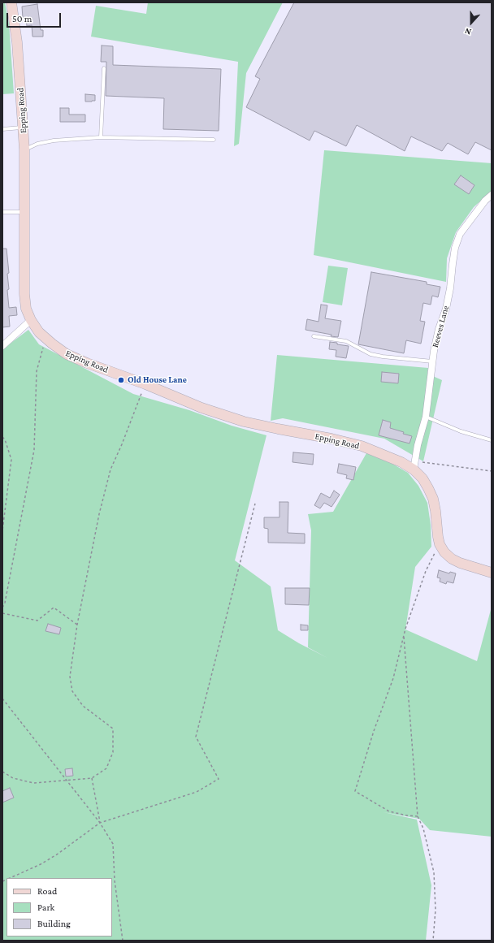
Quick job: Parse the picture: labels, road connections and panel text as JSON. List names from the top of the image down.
{
  "streets": {
    "main road": ["Epping Road"],
    "street": ["Reeves Lane"]
  },
  "crossings": [
    ["Epping Road", "Reeves Lane"]
  ],
  "places": ["Old House Lane"],
  "legend": ["Road", "Park", "Building"],
  "scale_bar": "50 m",
  "north": "bottom"
}
